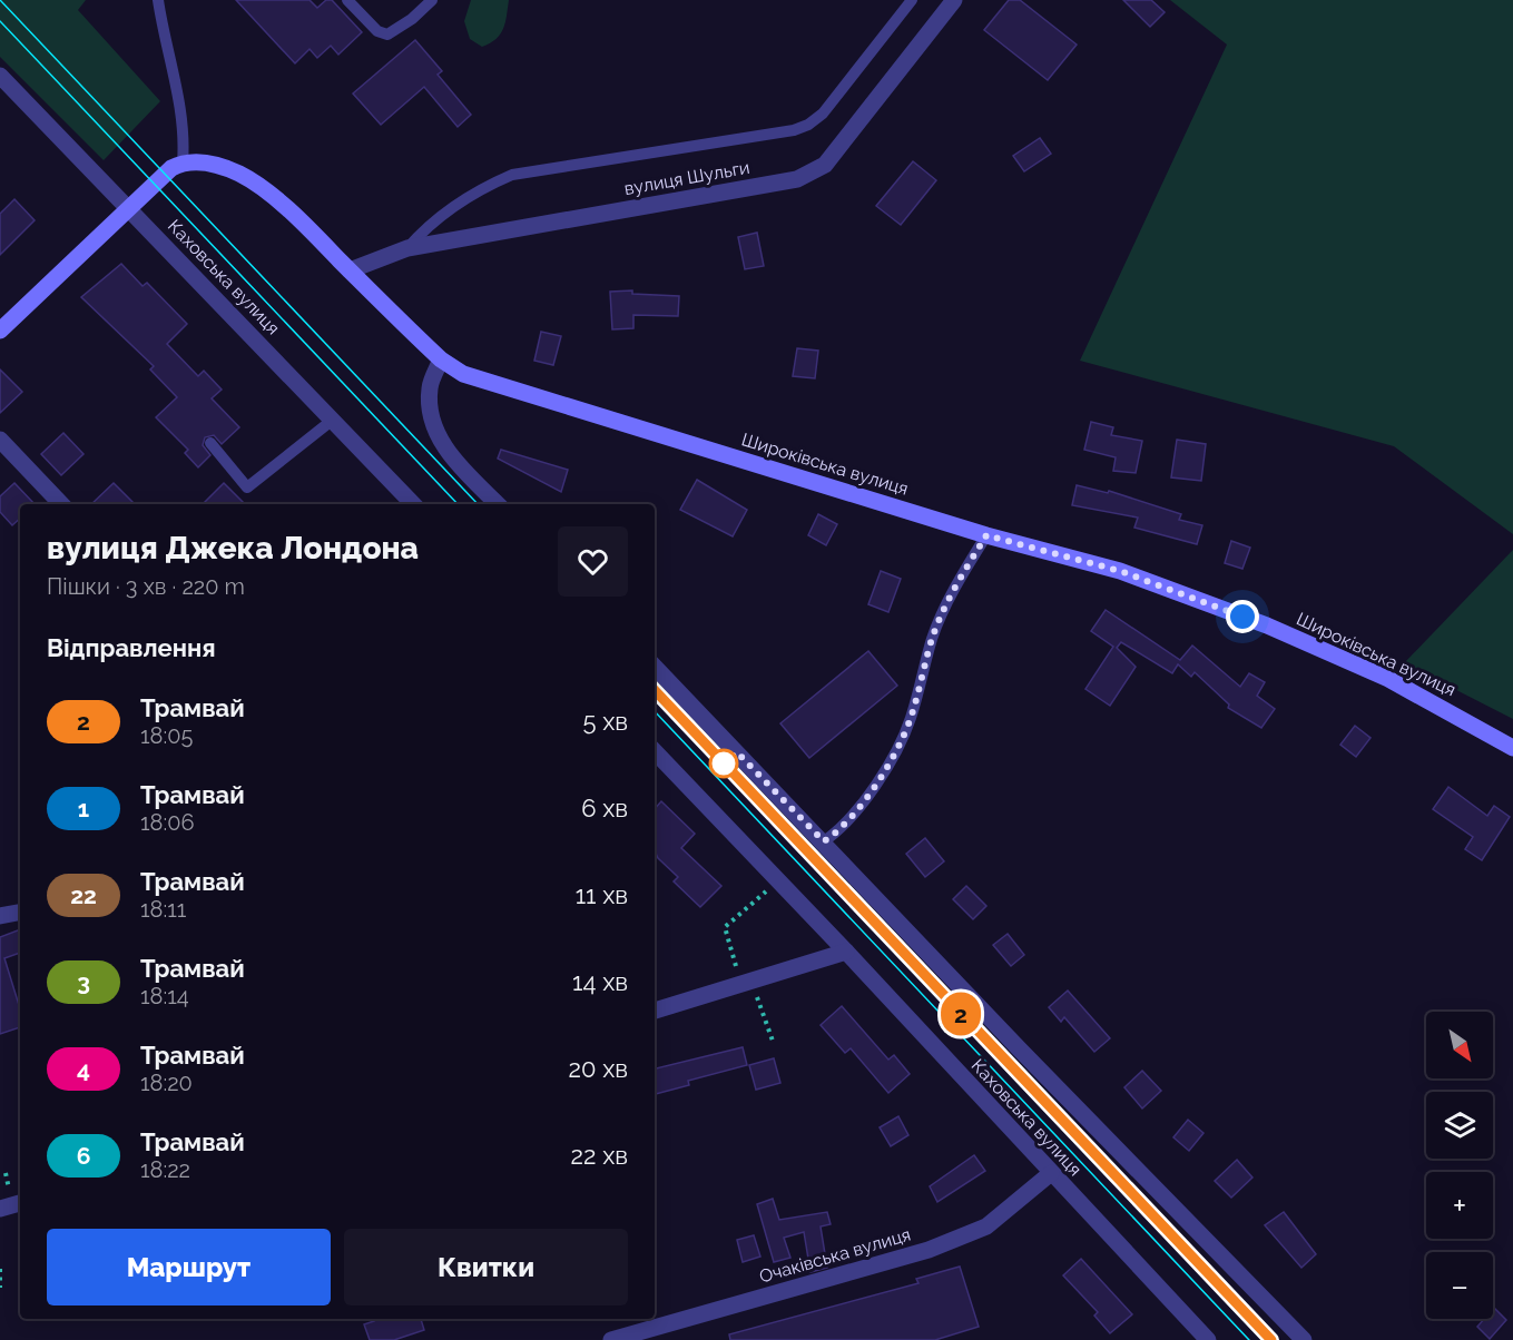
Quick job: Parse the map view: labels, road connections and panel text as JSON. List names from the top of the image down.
{
  "streets": {
    "main road": ["Широківська вулиця"],
    "street": ["вулиця Шульги", "Каховська вулиця", "Очаківська вулиця"]
  },
  "crossings": [
    ["вулиця Шульги", "Широківська вулиця"],
    ["Каховська вулиця", "Очаківська вулиця"]
  ],
  "lines": ["tram line 2"],
  "north": "bottom right",
  "page": {
    "on_map": "2",
    "heading": [
      ["вулиця Джека Лондона", "Пішки · 3 хв · 220 m"],
      "Відправлення"
    ],
    "list": [
      {
        "mark": "2",
        "name": "Трамвай",
        "note": "18:05",
        "value": "5 хв"
      },
      {
        "mark": "1",
        "name": "Трамвай",
        "note": "18:06",
        "value": "6 хв"
      },
      {
        "mark": "22",
        "name": "Трамвай",
        "note": "18:11",
        "value": "11 хв"
      },
      {
        "mark": "3",
        "name": "Трамвай",
        "note": "18:14",
        "value": "14 хв"
      },
      {
        "mark": "4",
        "name": "Трамвай",
        "note": "18:20",
        "value": "20 хв"
      },
      {
        "mark": "6",
        "name": "Трамвай",
        "note": "18:22",
        "value": "22 хв"
      }
    ],
    "map_buttons": ["+", "−"],
    "buttons": ["Маршрут", "Квитки"]
  }
}
